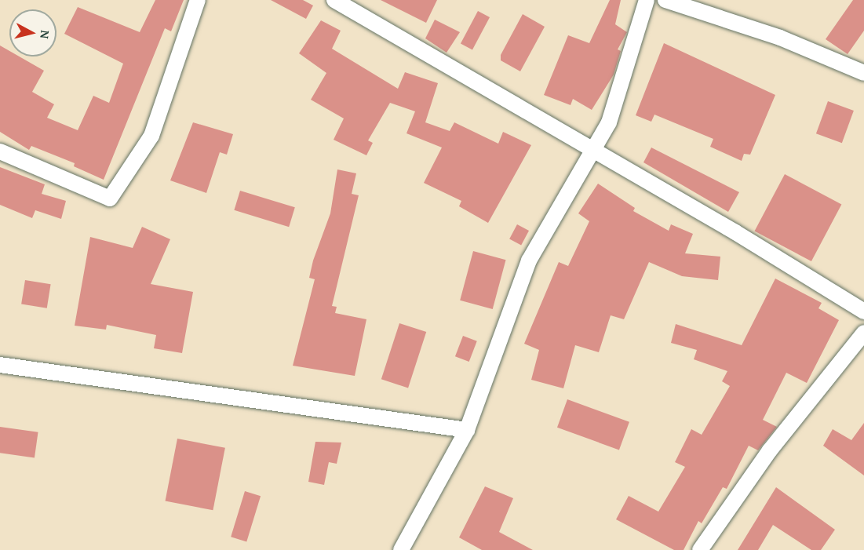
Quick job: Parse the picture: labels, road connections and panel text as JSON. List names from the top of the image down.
{
  "north": "right"
}
